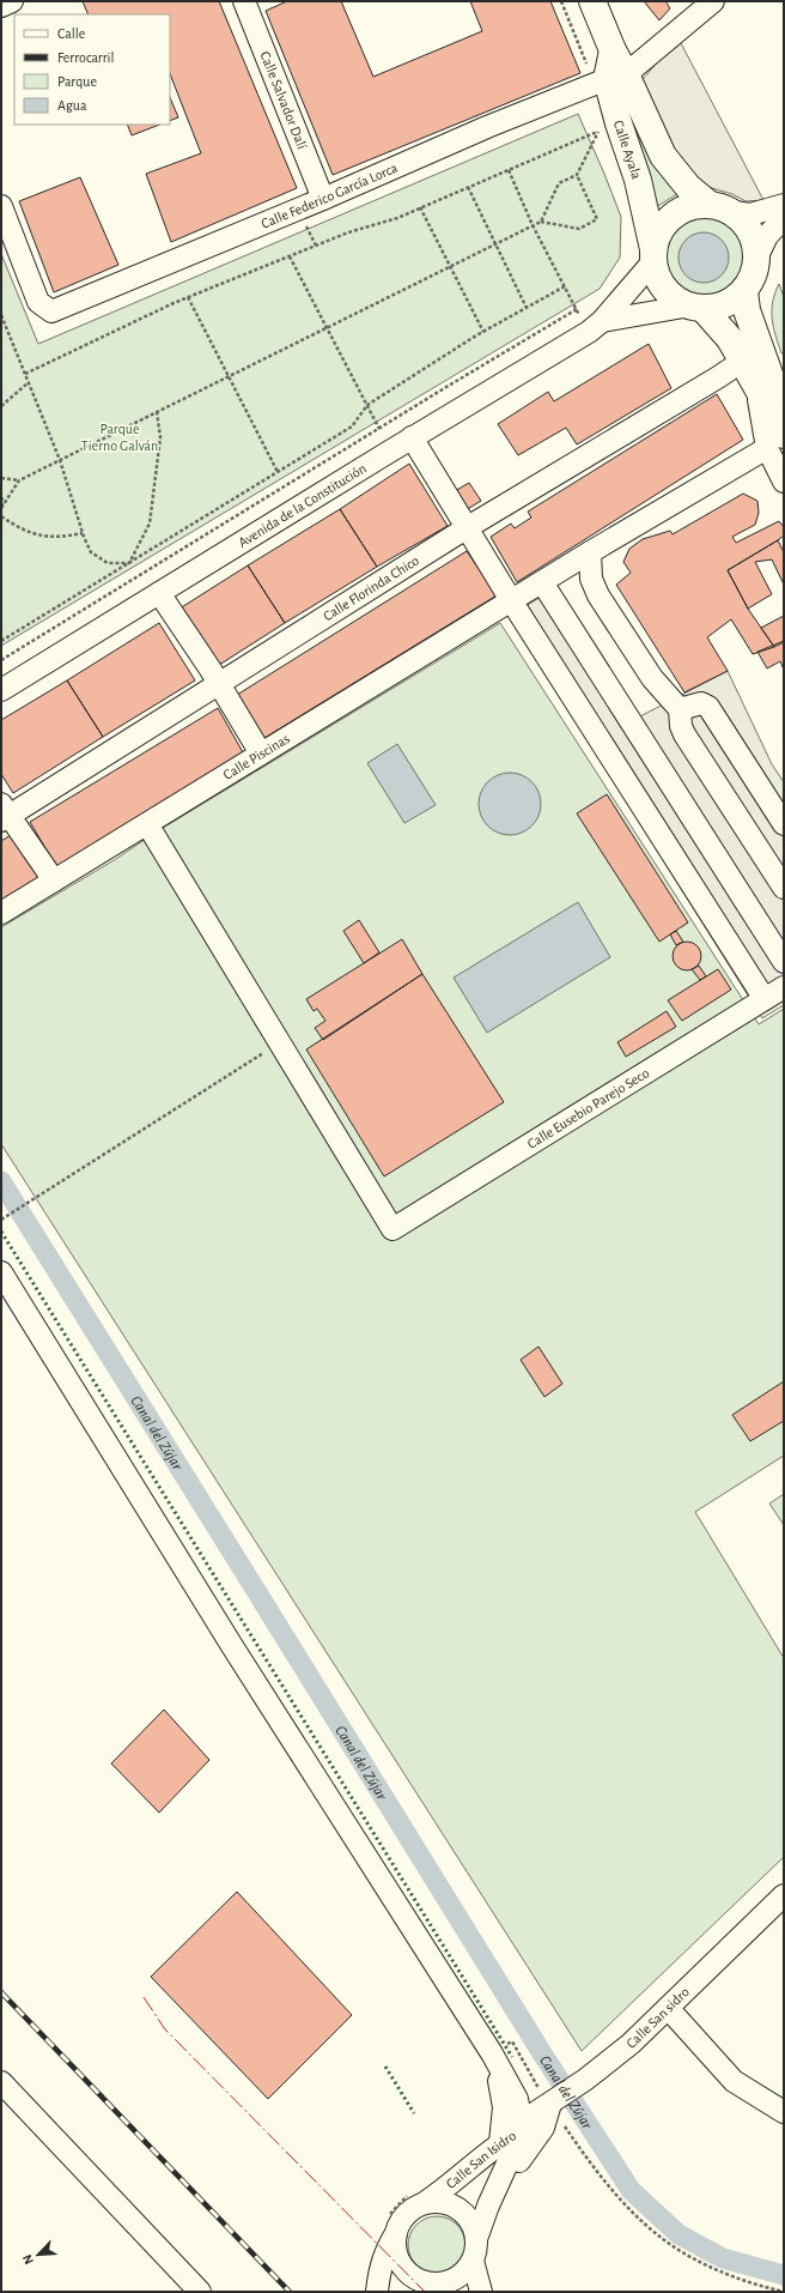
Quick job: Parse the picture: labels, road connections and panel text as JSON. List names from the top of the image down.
{
  "streets": {
    "main road": ["Calle Ayala"],
    "street": [
      "Calle Salvador Dalí",
      "Calle Federico García Lorca",
      "Avenida de la Constitución",
      "Calle Florinda Chico",
      "Calle Piscinas",
      "Calle Eusebio Parejo Seco",
      "Calle San sidro",
      "Calle San Isidro"
    ]
  },
  "crossings": [
    ["Calle Salvador Dalí", "Calle Federico García Lorca"],
    ["Calle Ayala", "Calle Federico García Lorca"],
    ["Calle San sidro", "Calle San Isidro"]
  ],
  "water": ["Canal del Zújar"],
  "parks": ["Parque Tierno Galván"],
  "legend": [
    "Calle",
    "Ferrocarril",
    "Parque",
    "Agua"
  ],
  "north": "bottom left"
}
